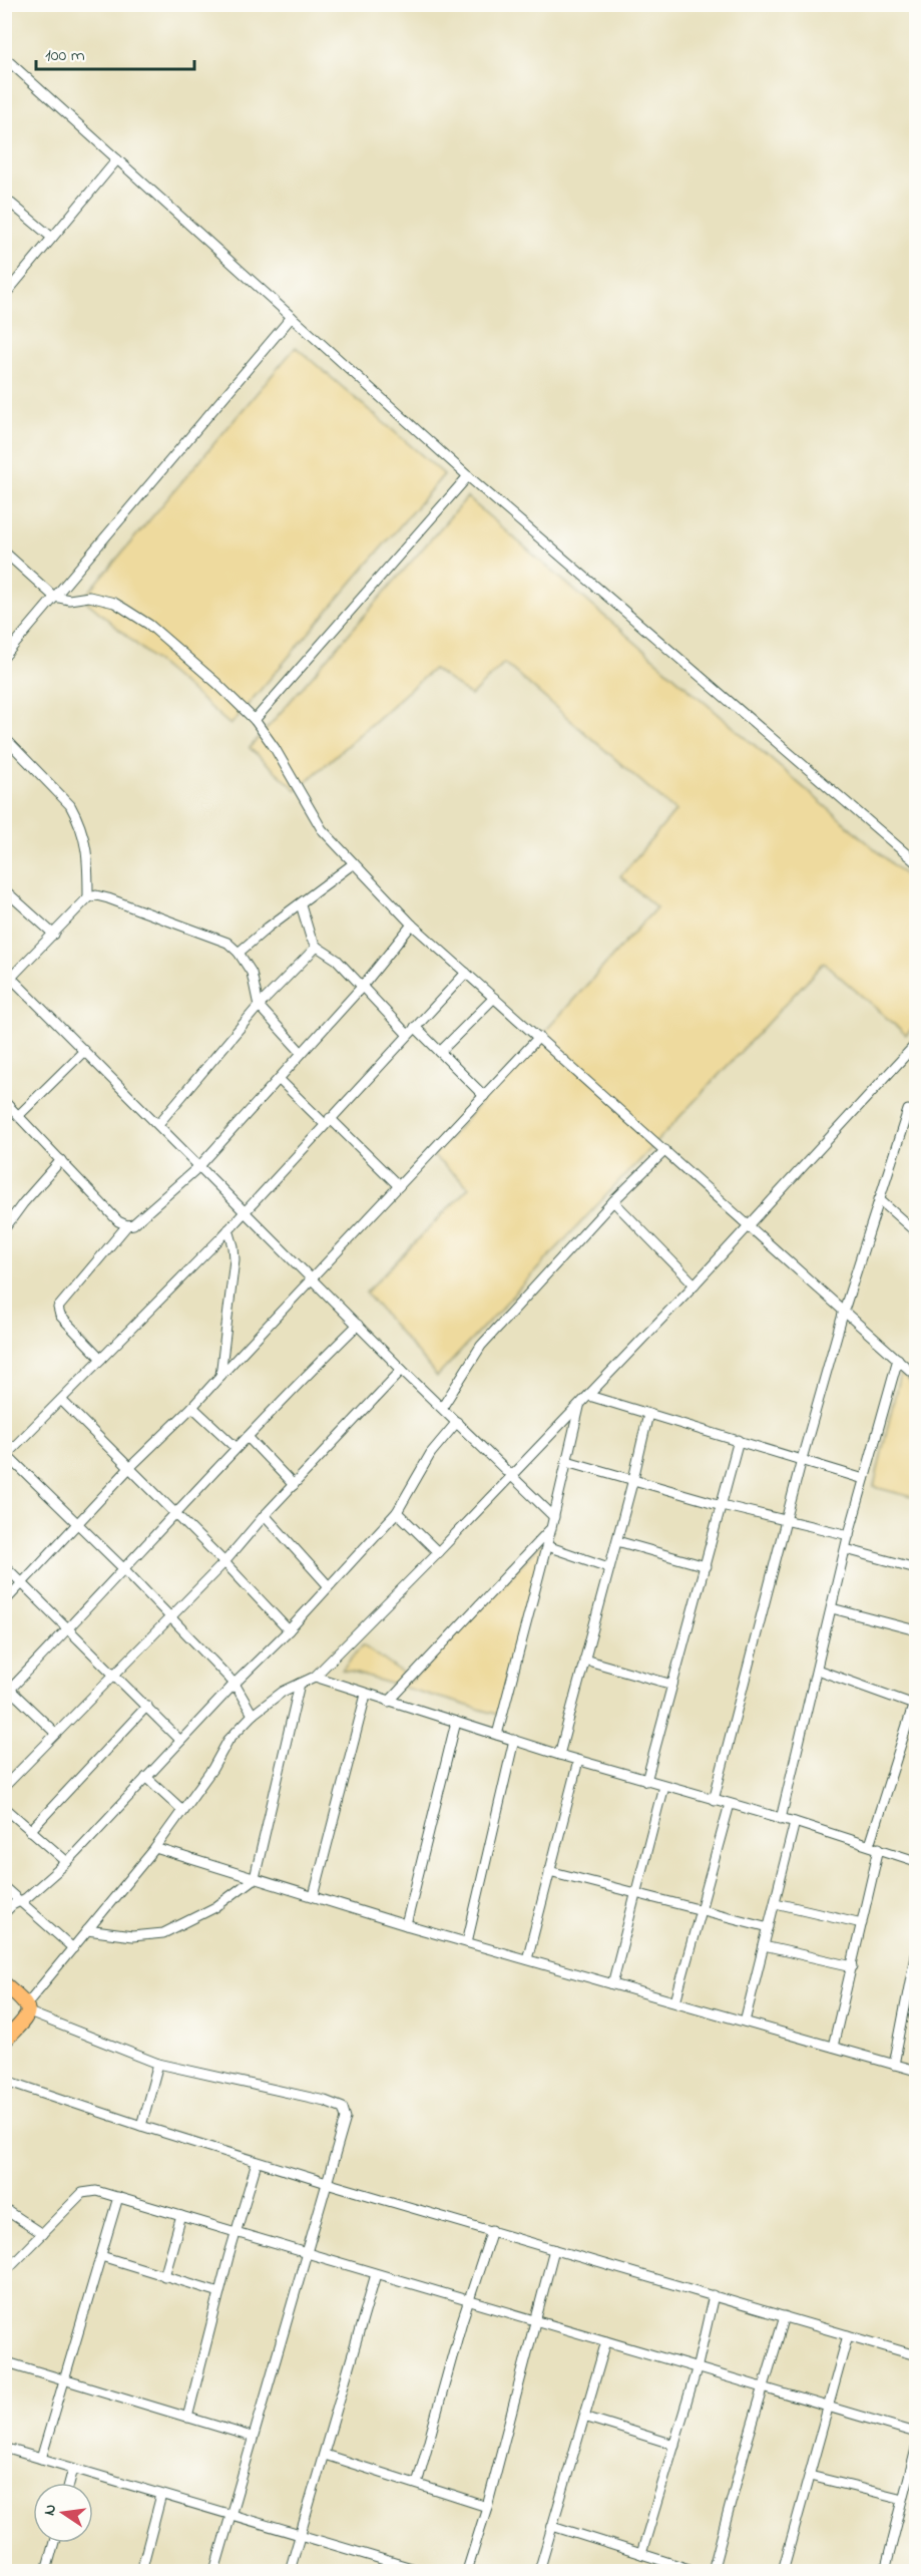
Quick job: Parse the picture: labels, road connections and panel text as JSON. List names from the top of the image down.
{
  "scale_bar": "100 m",
  "north": "left"
}
